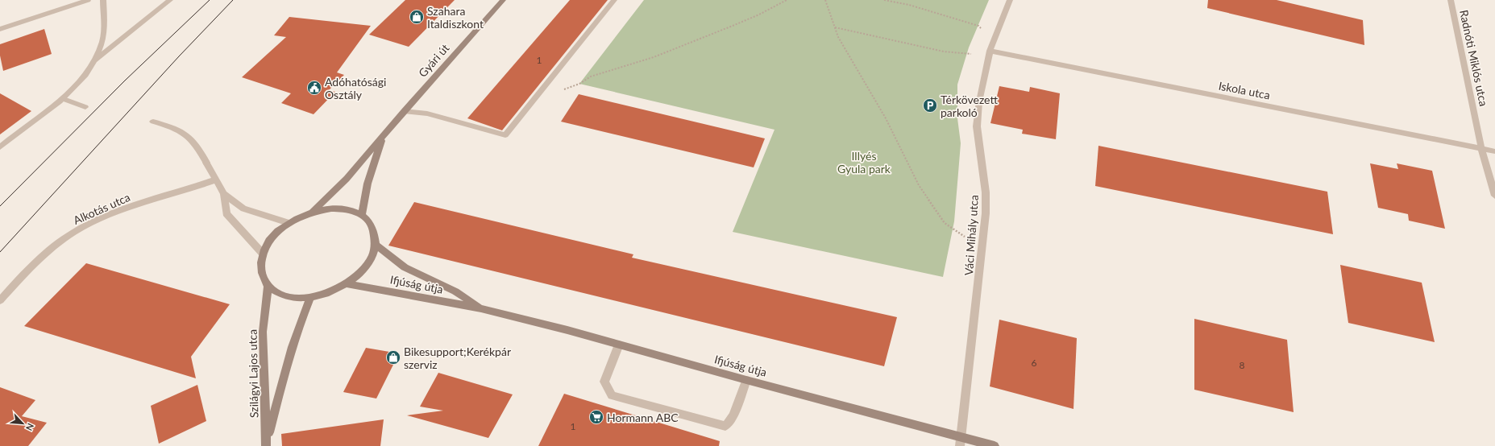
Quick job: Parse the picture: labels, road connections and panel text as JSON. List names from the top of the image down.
{
  "streets": {
    "street": [
      "Radnóti Miklós utca",
      "Gyári út",
      "Iskola utca",
      "Alkotás utca",
      "Váci Mihály utca",
      "Ifjúság útja",
      "Szilágyi Lajos utca"
    ]
  },
  "crossings": [
    ["Radnóti Miklós utca", "Iskola utca"],
    ["Gyári út", "Ifjúság útja"],
    ["Gyári út", "Szilágyi Lajos utca"],
    ["Iskola utca", "Váci Mihály utca"],
    ["Váci Mihály utca", "Ifjúság útja"],
    ["Ifjúság útja", "Szilágyi Lajos utca"]
  ],
  "parks": ["Illyés Gyula park"],
  "places": {
    "shop": ["Szahara Italdiszkont", "Bikesupport;Kerékpár szerviz"],
    "public building": ["Adóhatósági Osztály"],
    "parking": ["Térkövezett parkoló"],
    "supermarket": ["Hormann ABC"]
  },
  "house_numbers": [
    "1",
    "6",
    "8",
    "1"
  ],
  "north": "bottom right"
}
